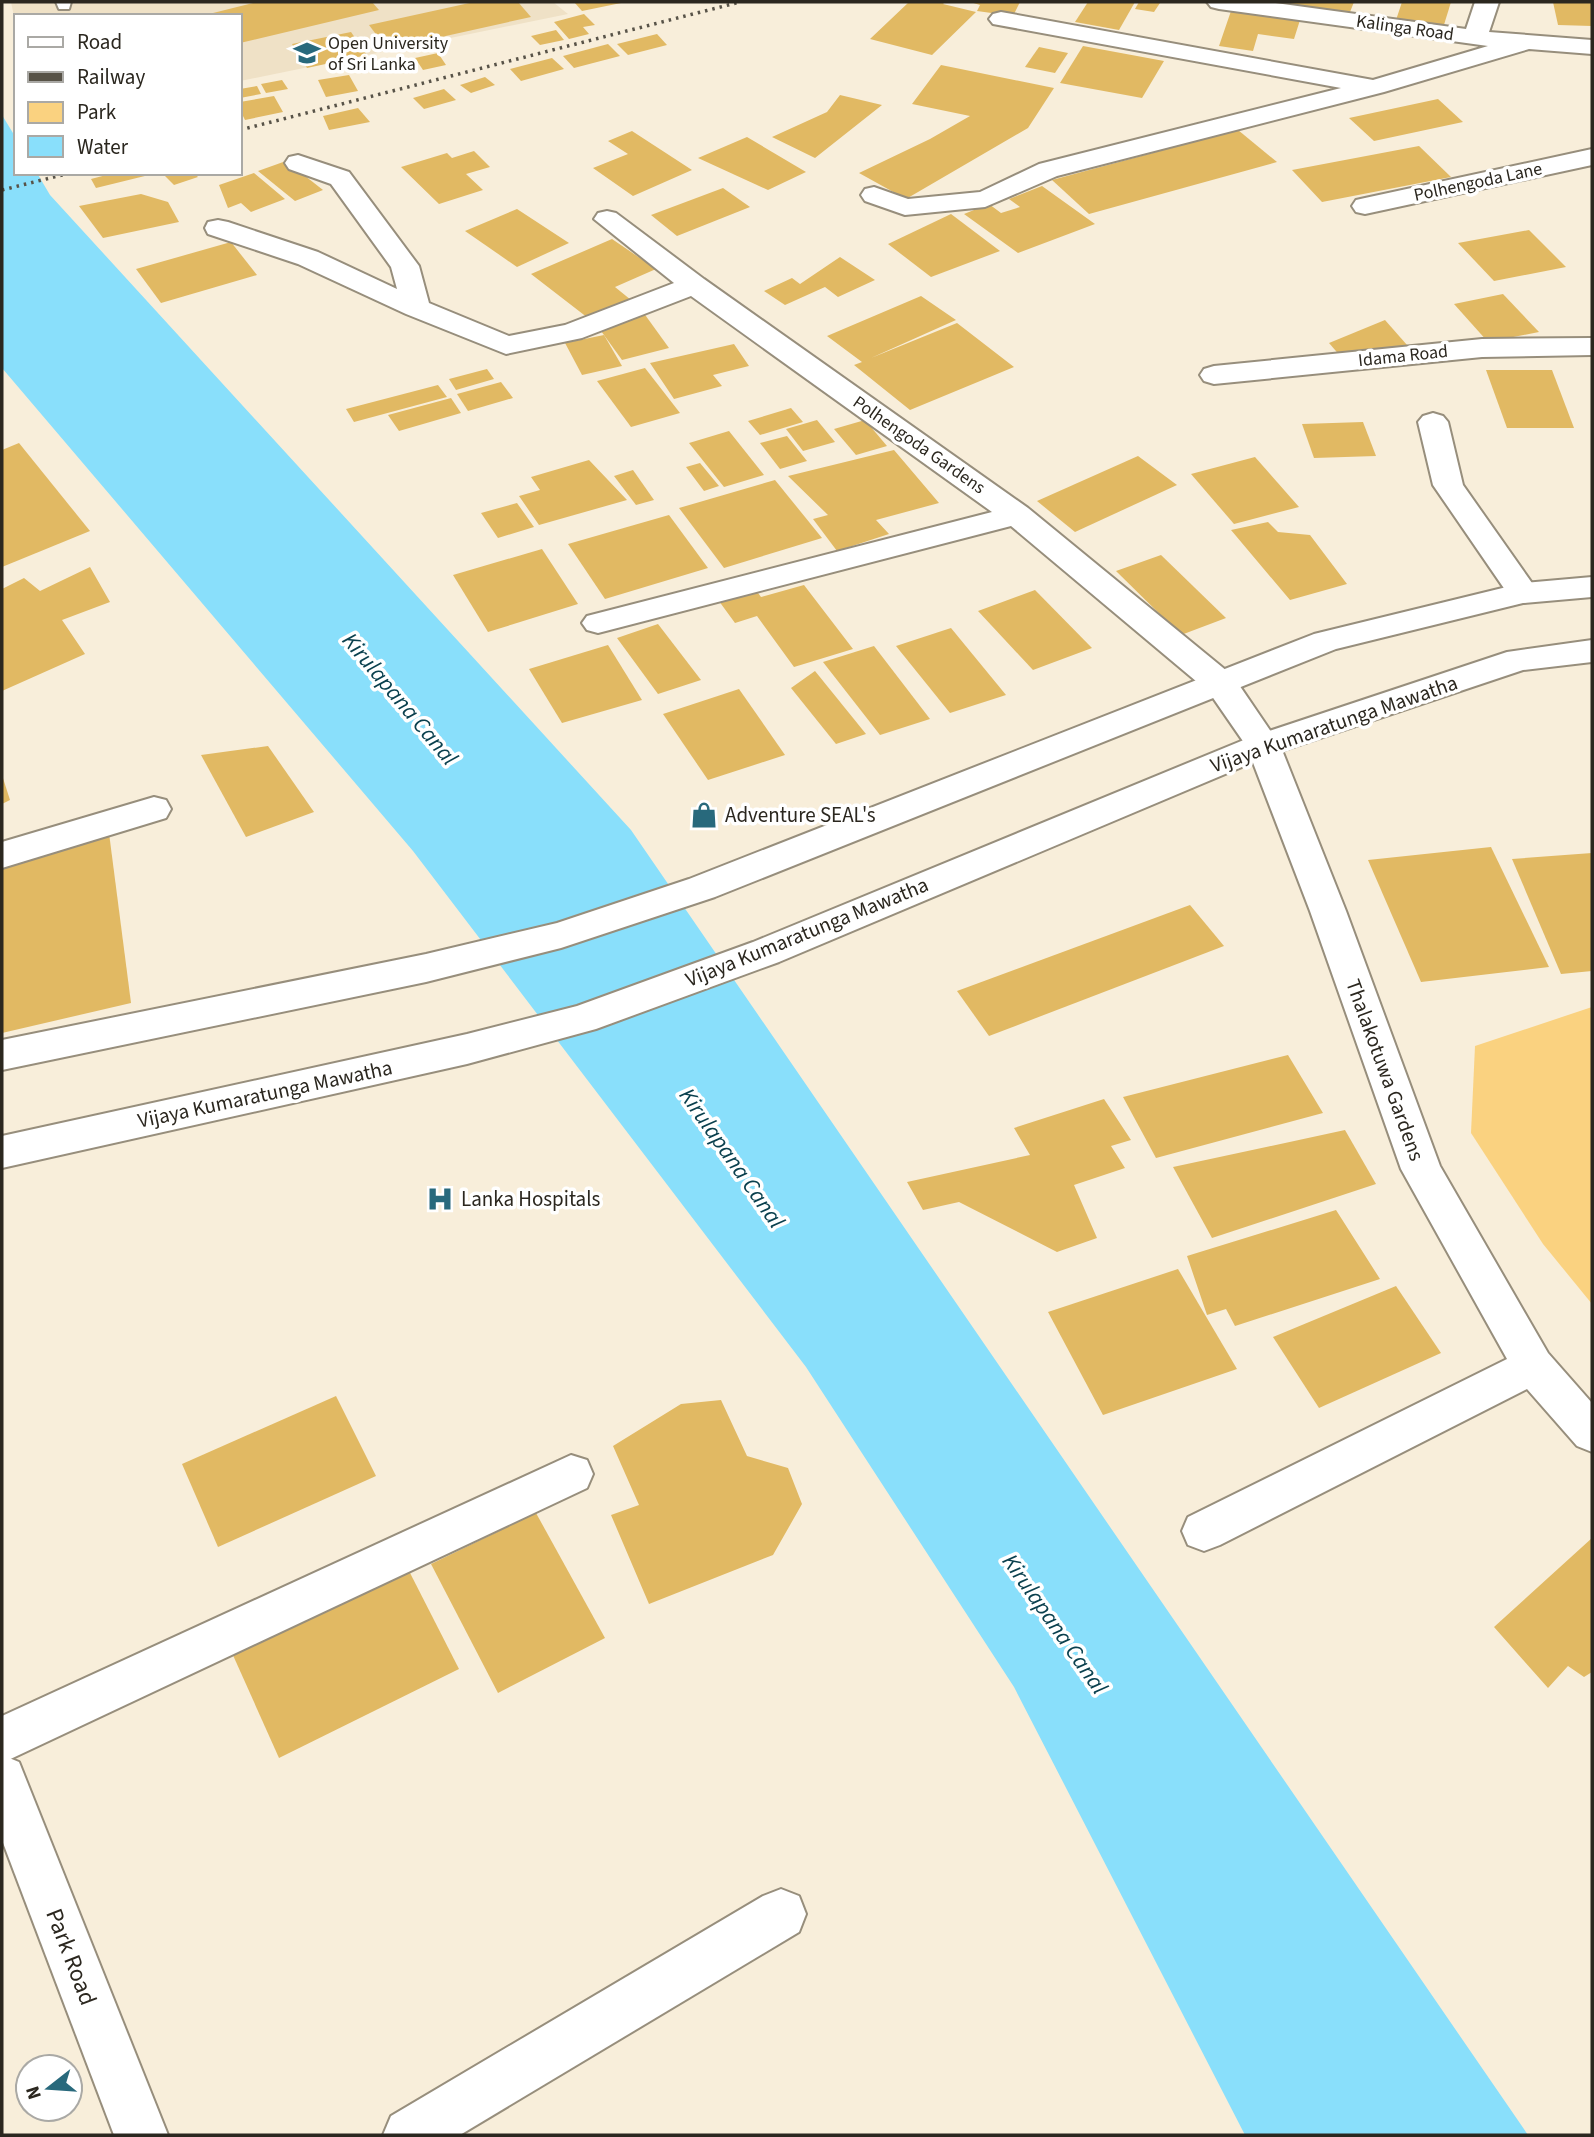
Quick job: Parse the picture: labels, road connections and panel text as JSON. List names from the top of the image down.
{
  "streets": {
    "main road": [
      "Kalinga Road",
      "Polhengoda Lane",
      "Idama Road",
      "Polhengoda Gardens",
      "Vijaya Kumaratunga Mawatha",
      "Thalakotuwa Gardens",
      "Park Road"
    ]
  },
  "crossings": [
    ["Polhengoda Gardens", "Thalakotuwa Gardens"],
    ["Vijaya Kumaratunga Mawatha", "Thalakotuwa Gardens"]
  ],
  "water": ["Kirulapana Canal"],
  "places": {
    "school or university": ["Open University of Sri Lanka"],
    "shop": ["Adventure SEAL's"],
    "hospital": ["Lanka Hospitals"]
  },
  "legend": [
    "Road",
    "Railway",
    "Park",
    "Water"
  ],
  "north": "left"
}
